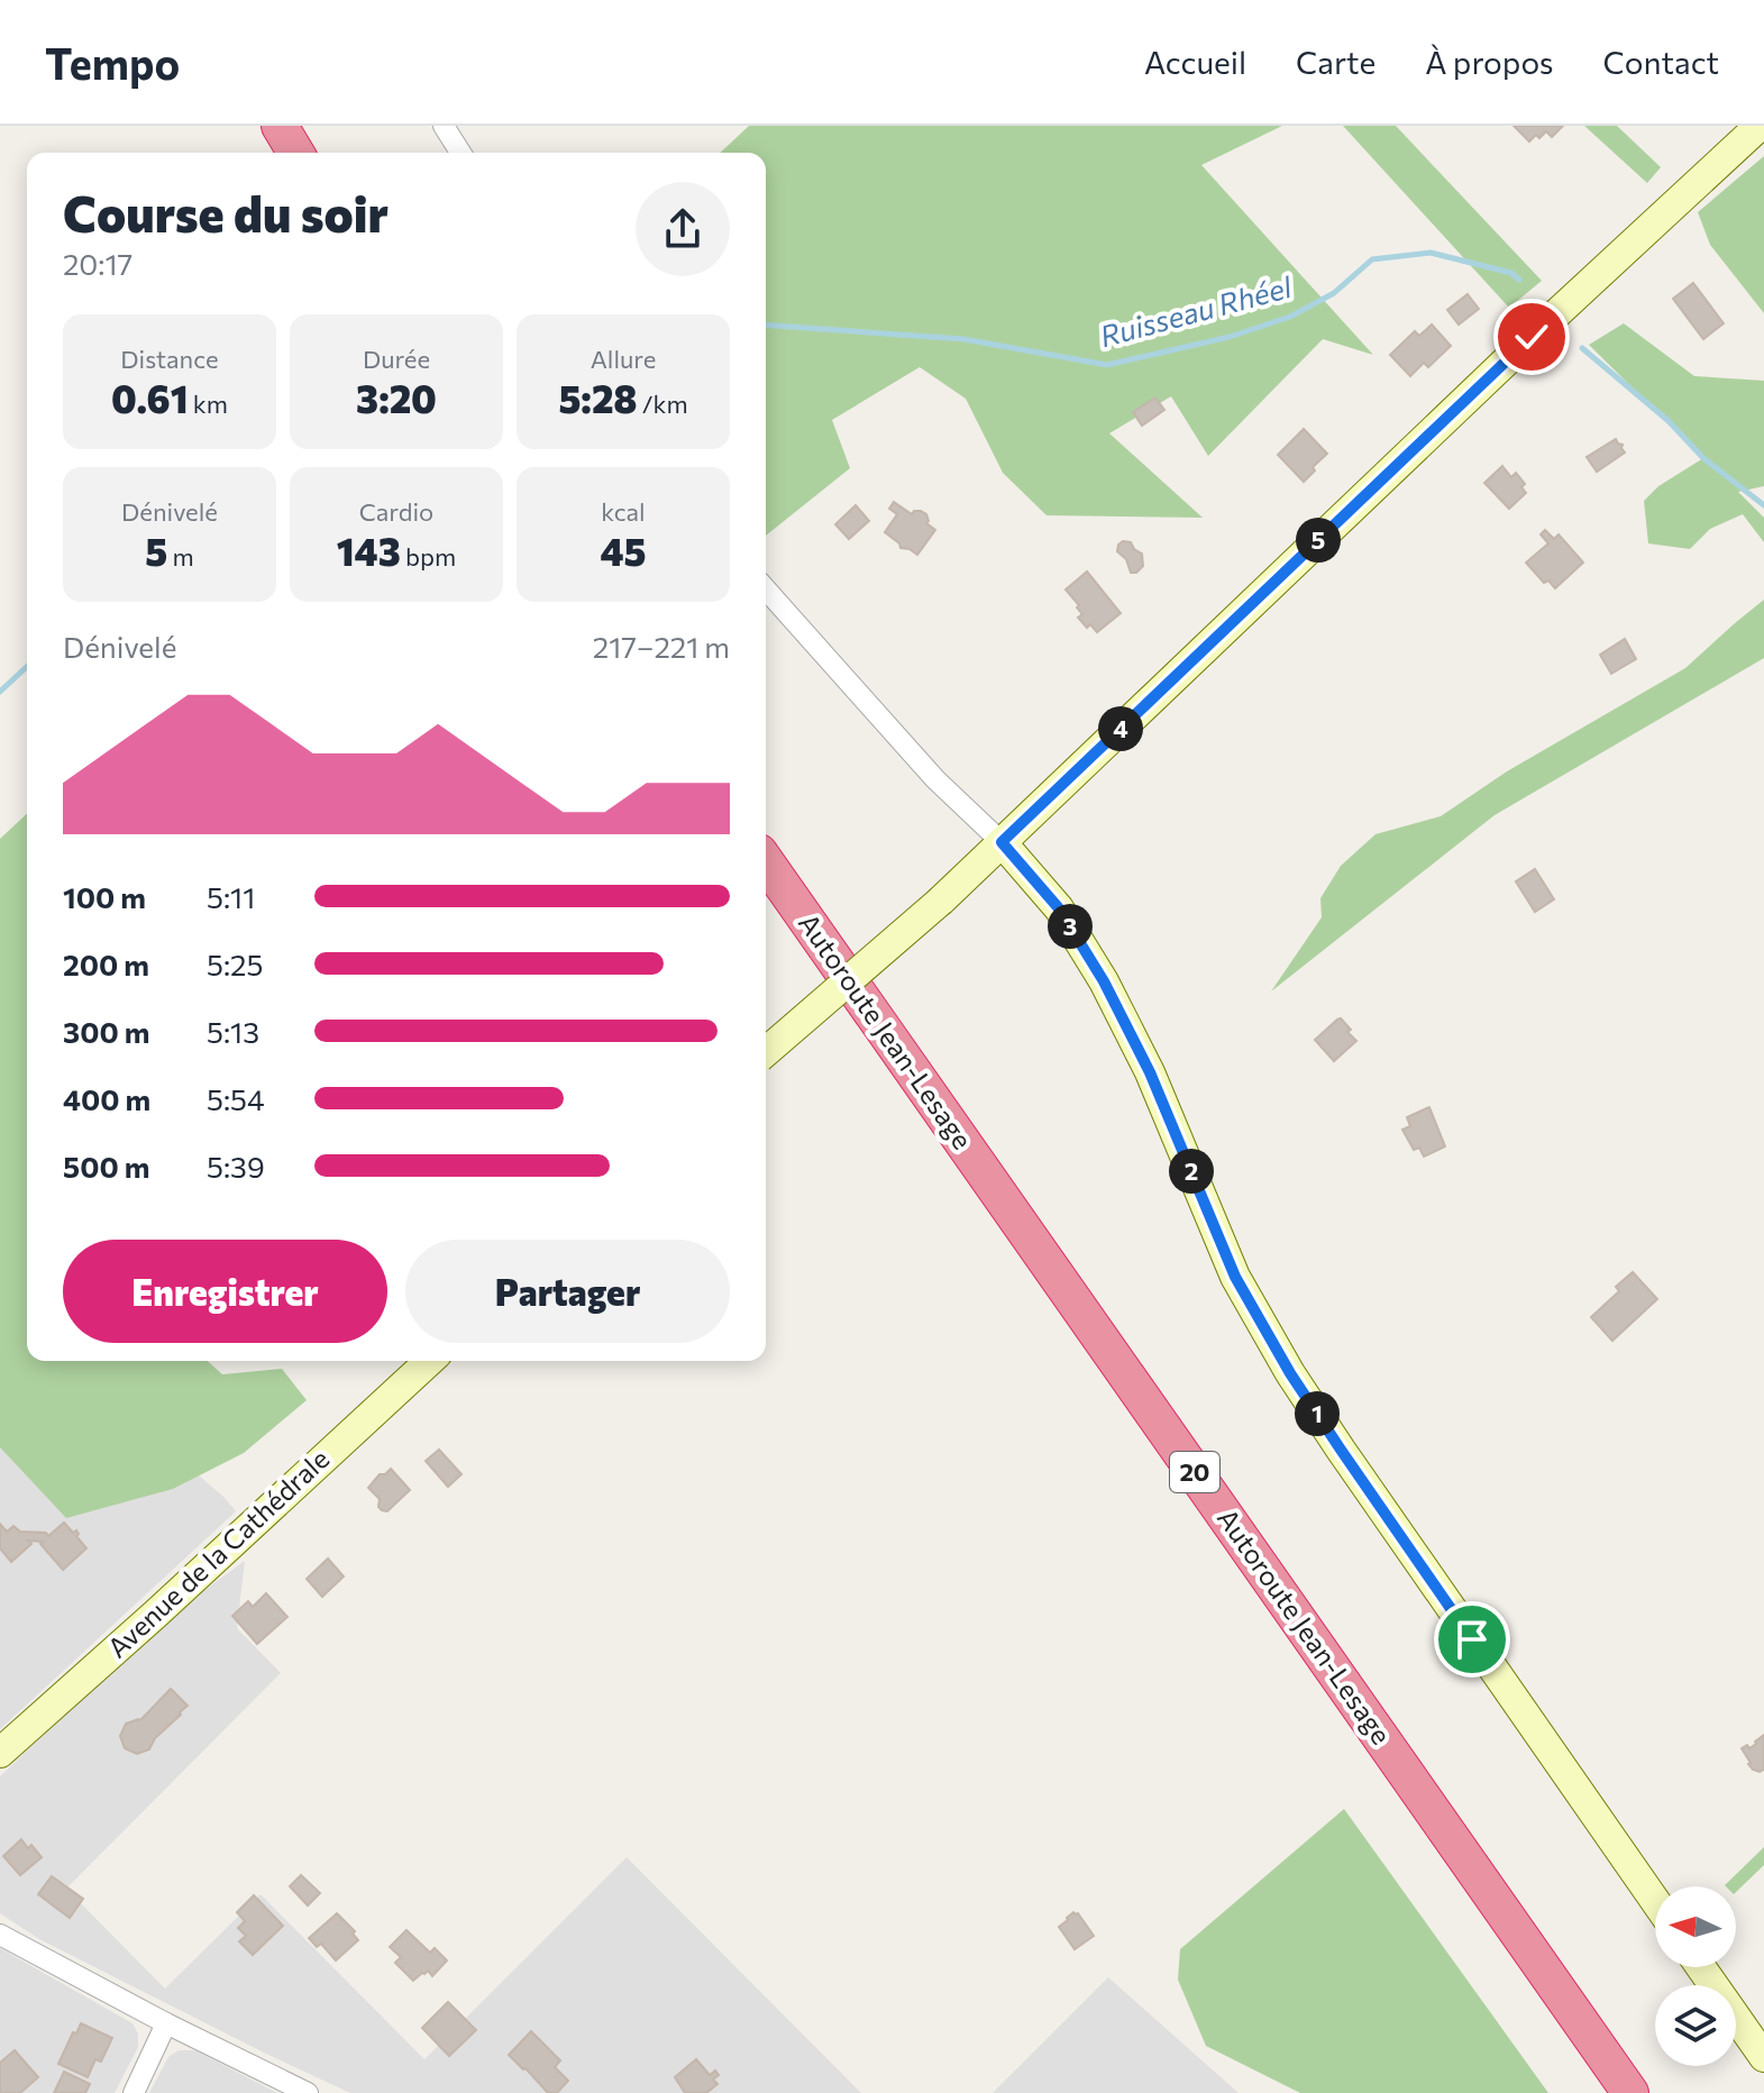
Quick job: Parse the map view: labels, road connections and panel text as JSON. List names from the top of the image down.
{
  "streets": {
    "highway": ["Autoroute Jean-Lesage", "20"],
    "street": ["Avenue de la Cathédrale"]
  },
  "water": ["Ruisseau Rhéel"],
  "north": "left",
  "page": {
    "header": "Tempo",
    "nav": [
      "Accueil",
      "Carte",
      "À propos",
      "Contact"
    ],
    "heading": ["Course du soir", "20:17"],
    "stats": [
      ["Distance", "0.61 km"],
      ["Durée", "3:20"],
      ["Allure", "5:28 /km"],
      ["Dénivelé", "5 m"],
      ["Cardio", "143 bpm"],
      ["kcal", "45"]
    ],
    "pins": [
      "5",
      "4",
      "3",
      "2",
      "1"
    ],
    "chart": ["Dénivelé", "217–221 m"],
    "list": [
      {
        "name": "100 m",
        "note": "5:11"
      },
      {
        "name": "200 m",
        "note": "5:25"
      },
      {
        "name": "300 m",
        "note": "5:13"
      },
      {
        "name": "400 m",
        "note": "5:54"
      },
      {
        "name": "500 m",
        "note": "5:39"
      }
    ],
    "buttons": ["Enregistrer", "Partager"]
  }
}
